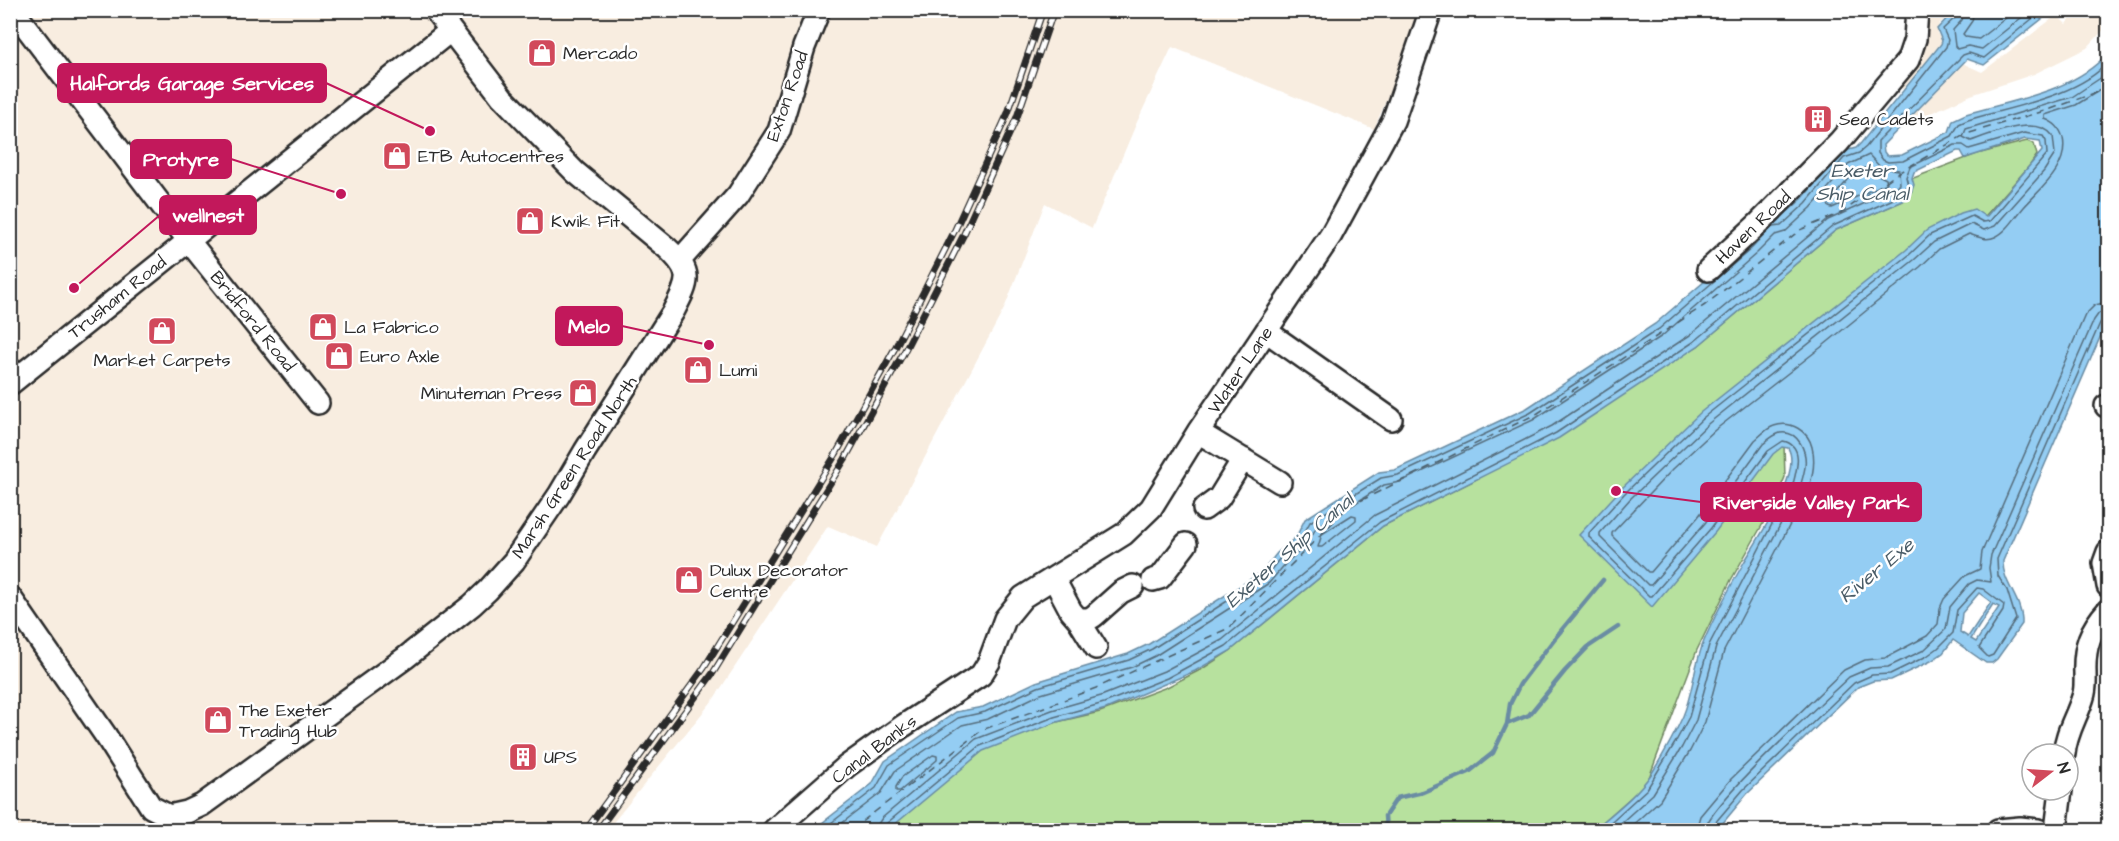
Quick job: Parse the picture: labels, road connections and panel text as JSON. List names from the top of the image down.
{
  "streets": {
    "street": [
      "Exton Road",
      "Haven Road",
      "Trusham Road",
      "Bridford Road",
      "Water Lane",
      "Marsh Green Road North",
      "Canal Banks"
    ]
  },
  "crossings": [
    ["Exton Road", "Marsh Green Road North"],
    ["Trusham Road", "Bridford Road"],
    ["Water Lane", "Canal Banks"]
  ],
  "water": ["Exeter Ship Canal", "River Exe"],
  "places": {
    "shop": [
      "Mercado",
      "ETB Autocentres",
      "Kwik Fit",
      "La Fabrico",
      "Market Carpets",
      "Euro Axle",
      "Lumi",
      "Minuteman Press",
      "Dulux Decorator Centre",
      "The Exeter Trading Hub"
    ],
    "building": ["Sea Cadets", "UPS"],
    "other": [
      "Halfords Garage Services",
      "Protyre",
      "wellnest",
      "Melo",
      "Riverside Valley Park"
    ]
  },
  "north": "right"
}
